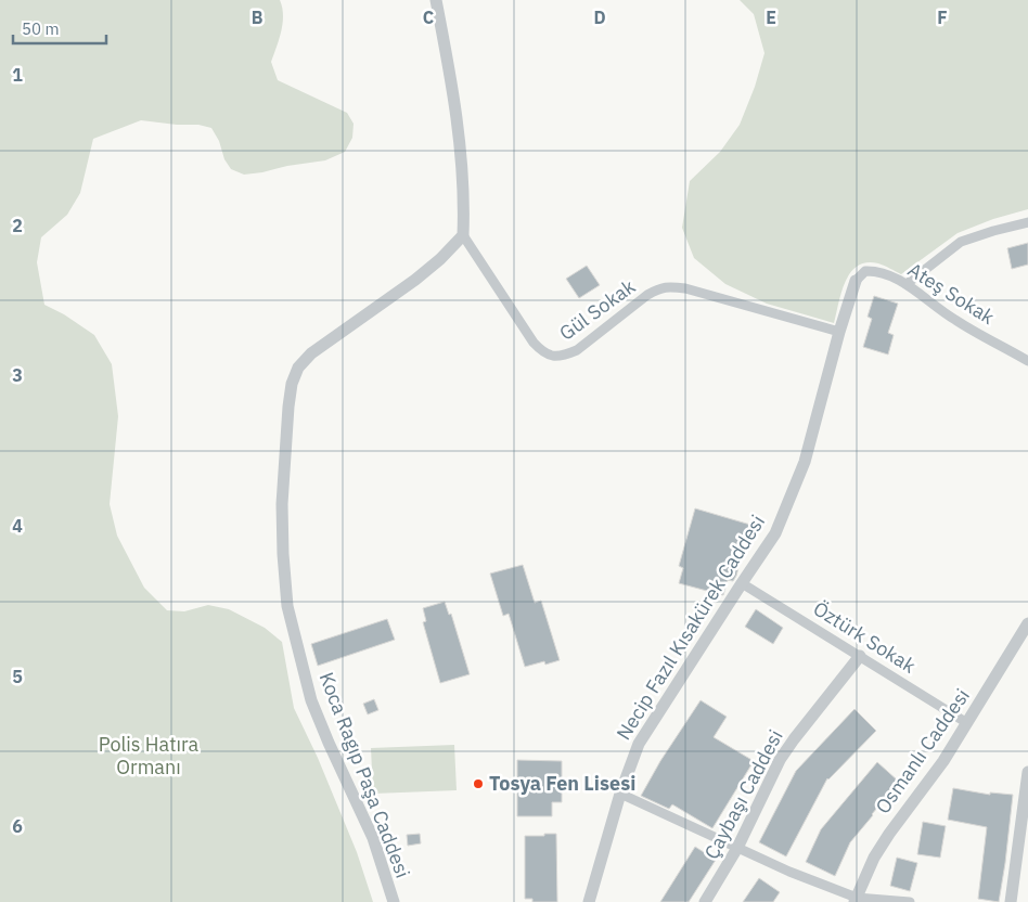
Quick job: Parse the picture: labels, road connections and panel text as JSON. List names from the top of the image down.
{
  "streets": {
    "street": [
      "Ateş Sokak",
      "Gül Sokak",
      "Necip Fazıl Kısakürek Caddesi",
      "Öztürk Sokak",
      "Osmanlı Caddesi",
      "Koca Ragıp Paşa Caddesi",
      "Çaybaşı Caddesi"
    ]
  },
  "crossings": [
    ["Ateş Sokak", "Necip Fazıl Kısakürek Caddesi"],
    ["Gül Sokak", "Necip Fazıl Kısakürek Caddesi"],
    ["Gül Sokak", "Koca Ragıp Paşa Caddesi"],
    ["Necip Fazıl Kısakürek Caddesi", "Öztürk Sokak"],
    ["Öztürk Sokak", "Osmanlı Caddesi"],
    ["Öztürk Sokak", "Çaybaşı Caddesi"]
  ],
  "parks": ["Polis Hatıra Ormanı"],
  "places": ["Tosya Fen Lisesi"],
  "scale_bar": "50 m",
  "grid": {
    "columns": [
      "B",
      "C",
      "D",
      "E",
      "F"
    ],
    "rows": [
      "1",
      "2",
      "3",
      "4",
      "5",
      "6"
    ]
  }
}
